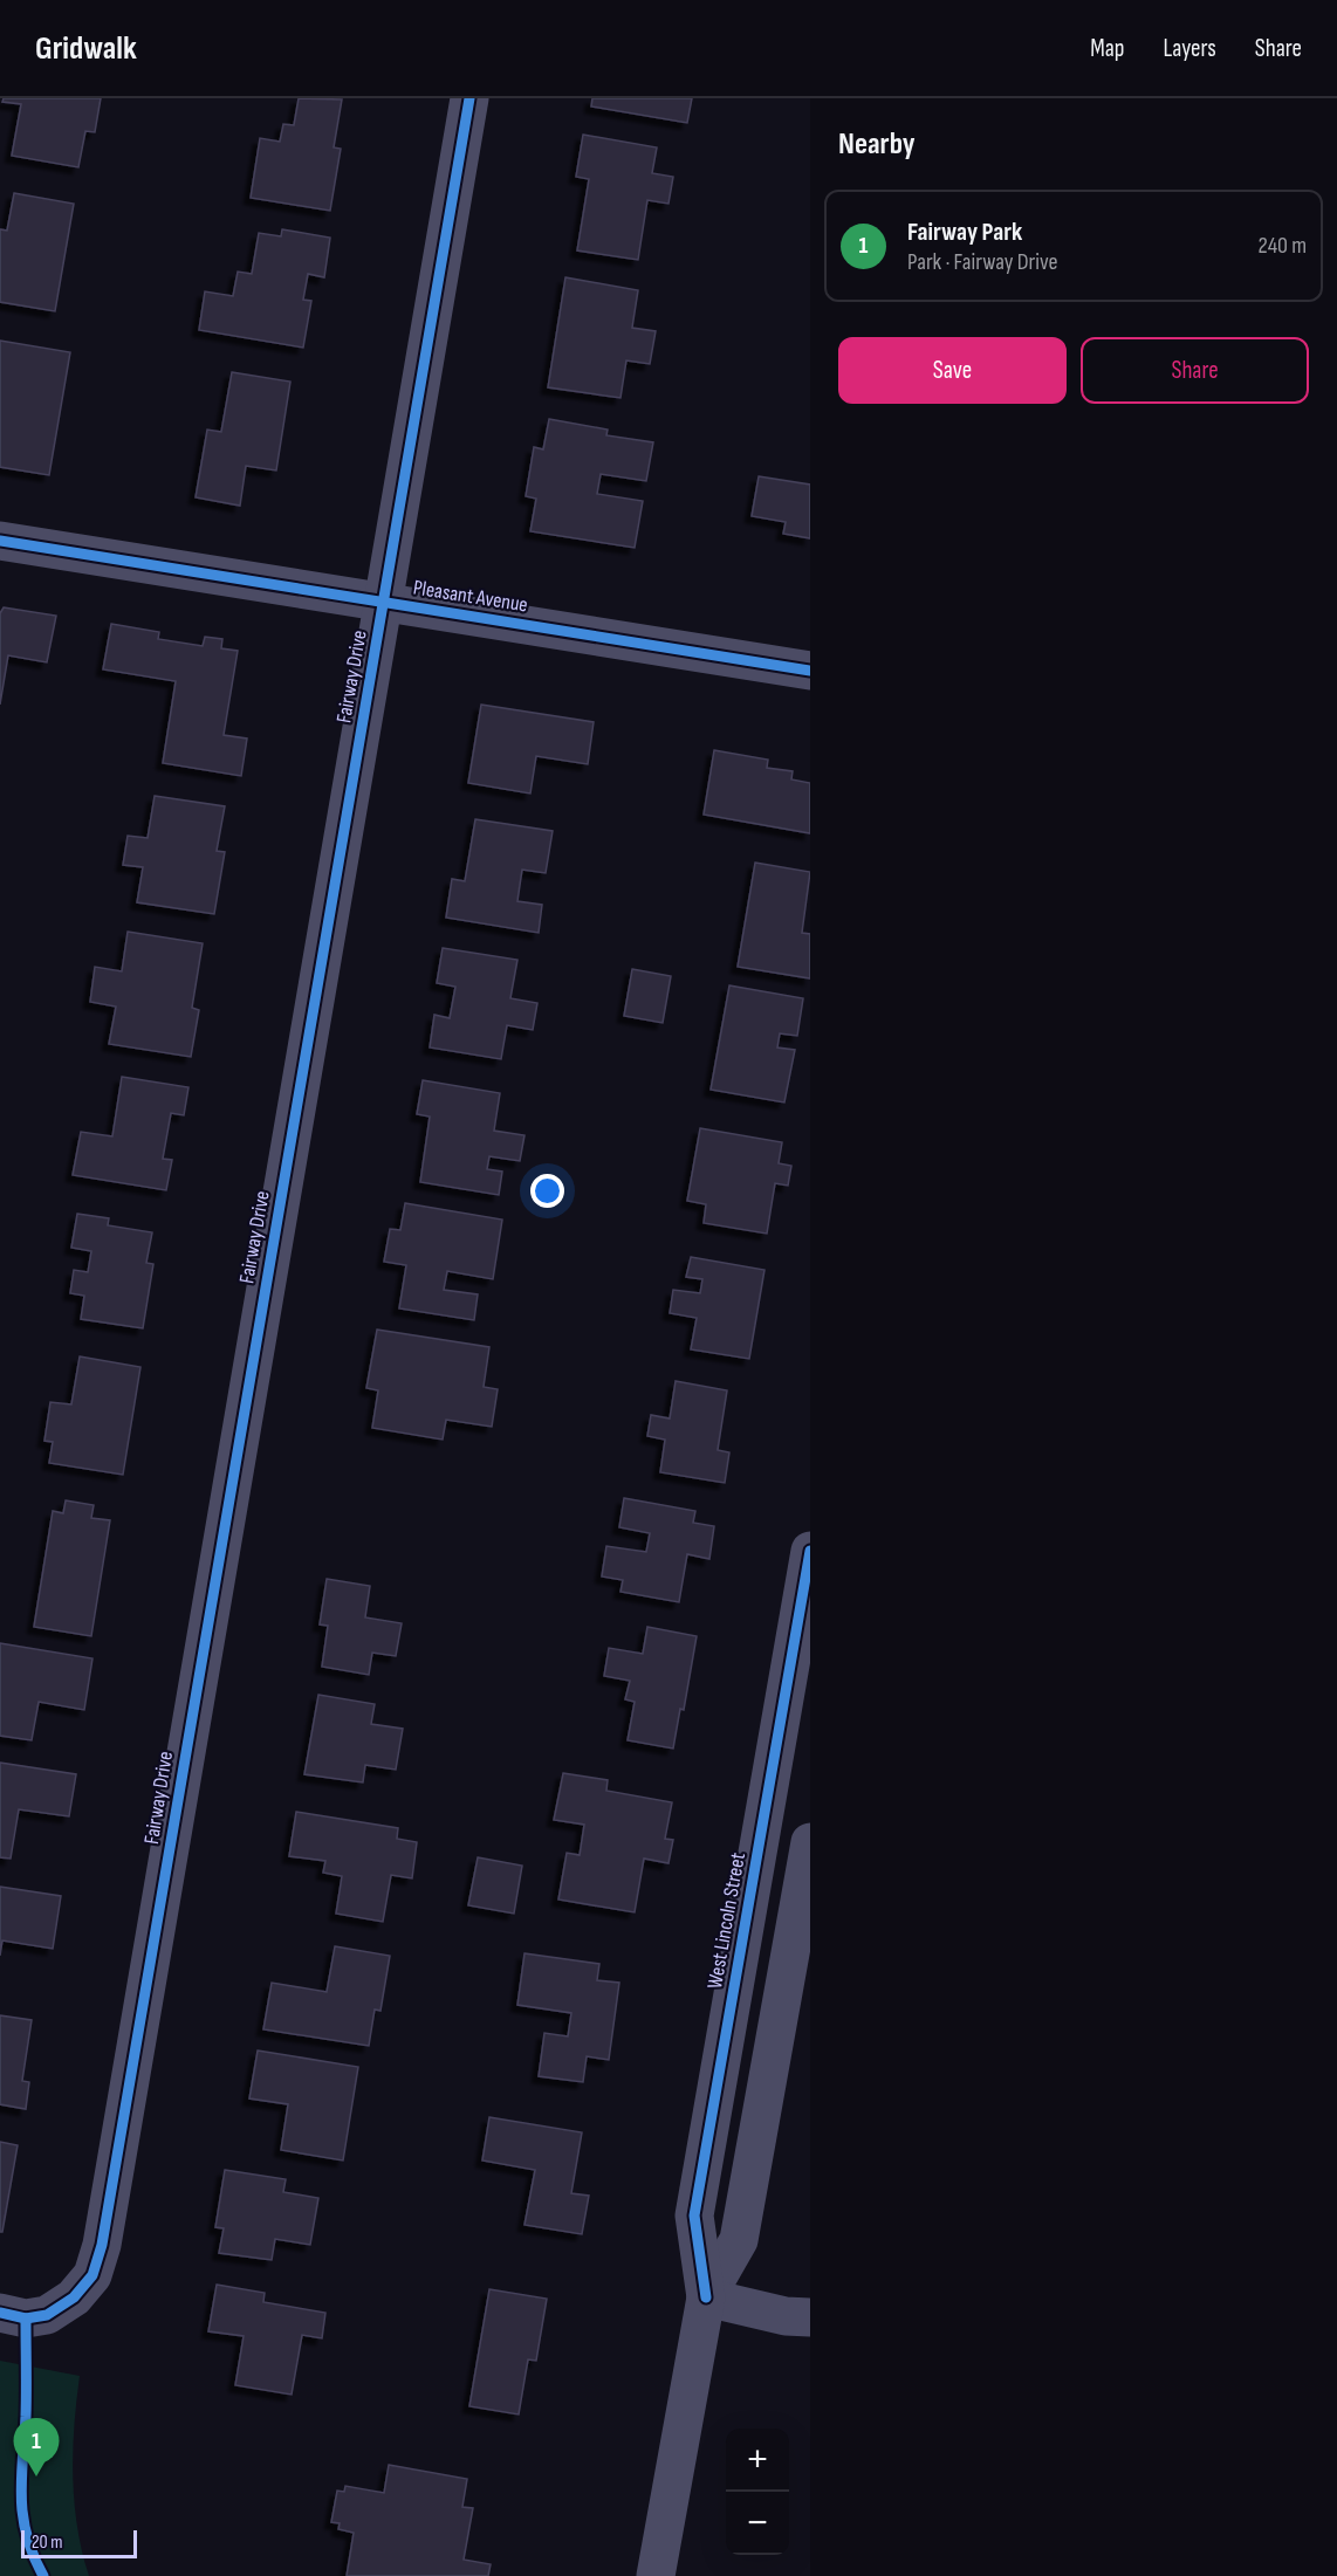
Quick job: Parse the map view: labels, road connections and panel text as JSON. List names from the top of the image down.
{
  "streets": {
    "street": ["Pleasant Avenue", "Fairway Drive", "West Lincoln Street"]
  },
  "crossings": [
    ["Pleasant Avenue", "Fairway Drive"]
  ],
  "scale_bar": "20 m",
  "page": {
    "header": "Gridwalk",
    "nav": ["Map", "Layers", "Share"],
    "heading": "Nearby",
    "list": [
      {
        "mark": "1",
        "name": "Fairway Park",
        "note": "Park · Fairway Drive",
        "value": "240 m"
      }
    ],
    "buttons": ["Save", "Share"],
    "pins": "1",
    "map_buttons": ["+", "−"],
    "scale": "20 m"
  }
}
